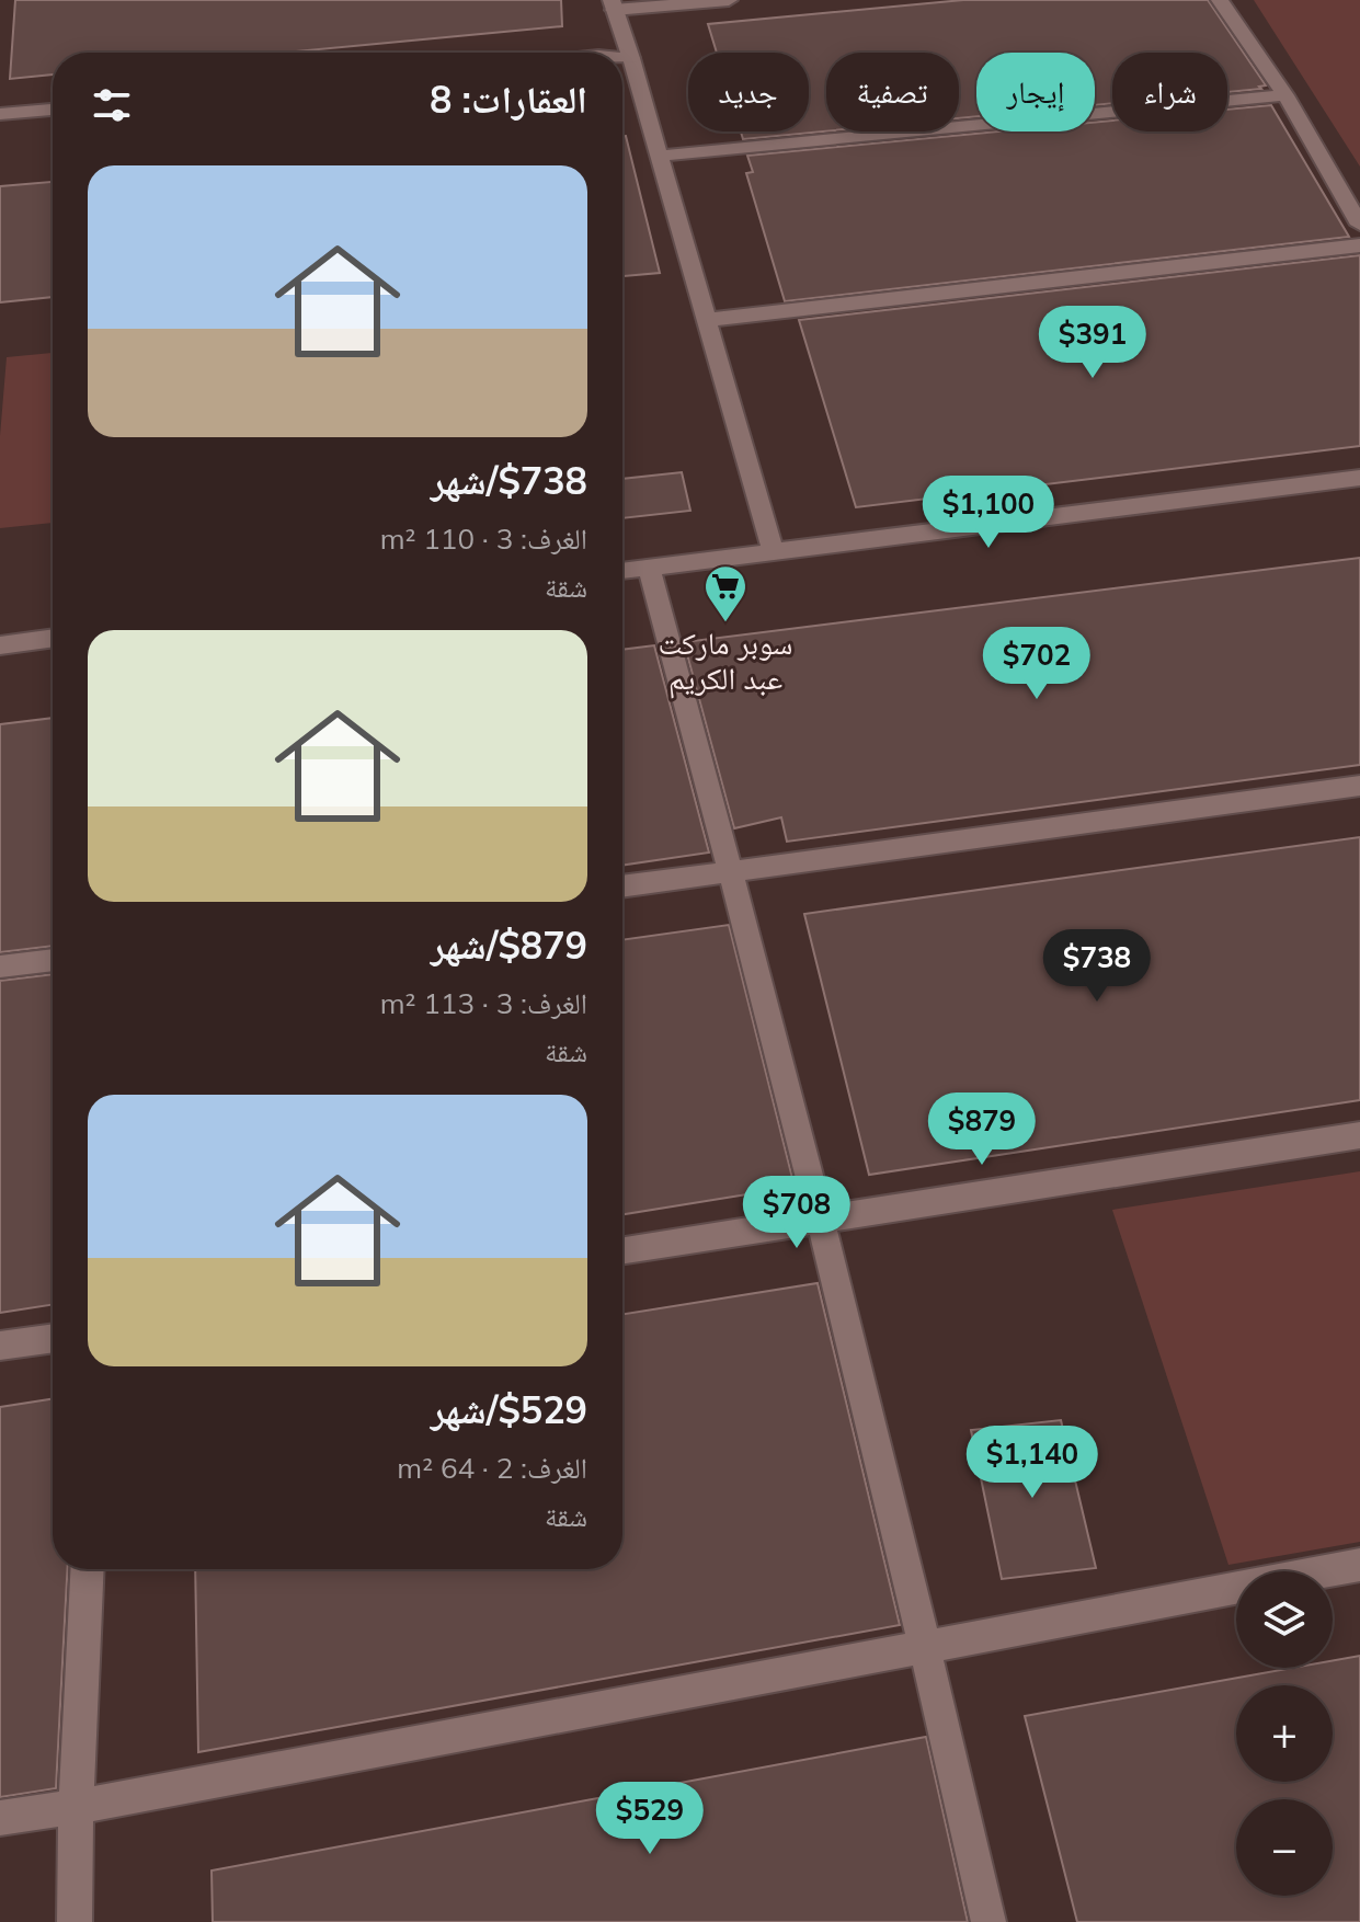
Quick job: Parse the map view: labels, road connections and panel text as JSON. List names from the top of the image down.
{
  "places": {
    "supermarket": ["سوبر ماركت عبد الكريم"]
  },
  "page": {
    "chip": [
      "شراء",
      "إيجار",
      "تصفية",
      "جديد"
    ],
    "heading": "العقارات: 8",
    "list": [
      {
        "name": "$738/شهر",
        "note": "الغرف: 3 · 110 m² · شقة"
      },
      {
        "name": "$879/شهر",
        "note": "الغرف: 3 · 113 m² · شقة"
      },
      {
        "name": "$529/شهر",
        "note": "الغرف: 2 · 64 m² · شقة"
      }
    ],
    "price": [
      "$391",
      "$1,100",
      "$702",
      "$738",
      "$879",
      "$708",
      "$1,140",
      "$529"
    ],
    "map_buttons": ["+", "−"]
  }
}
